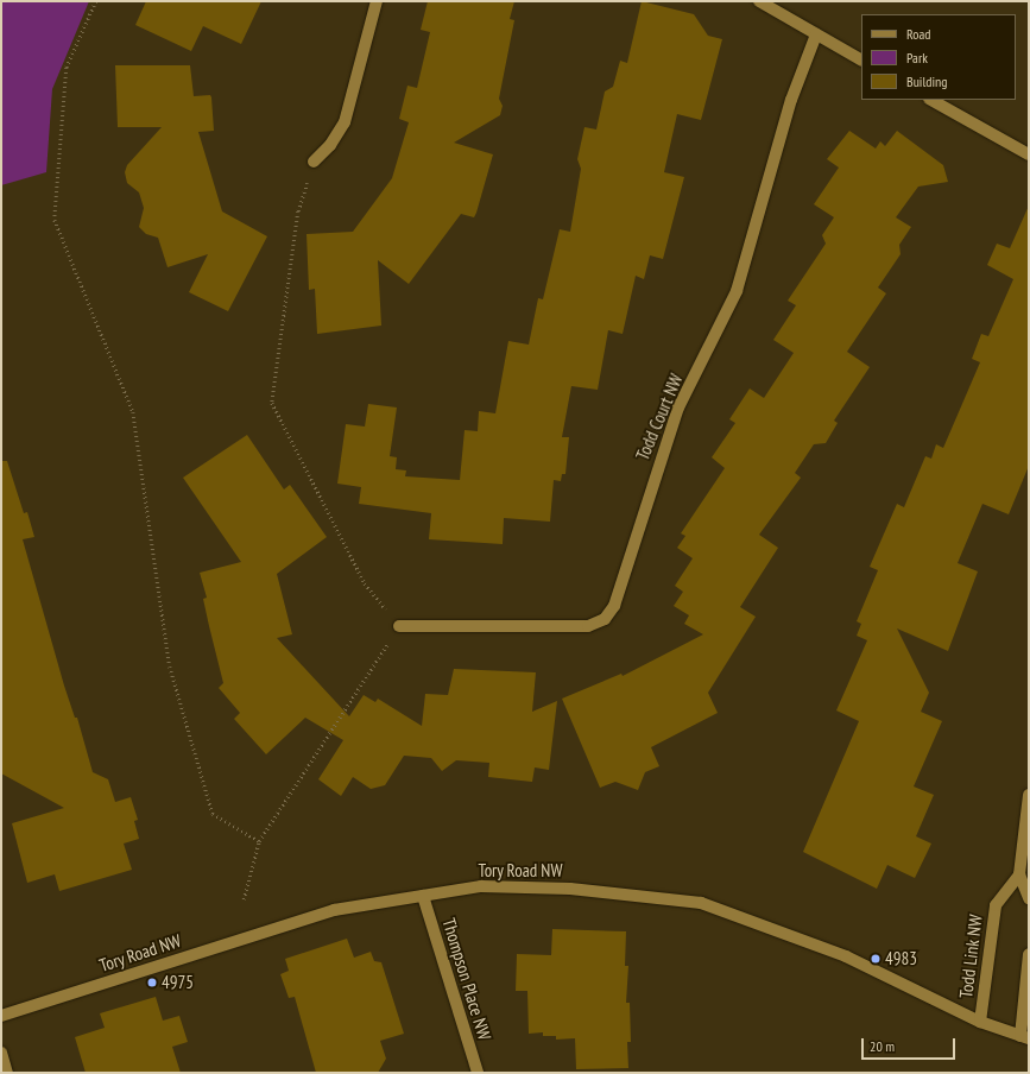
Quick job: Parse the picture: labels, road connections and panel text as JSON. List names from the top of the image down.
{
  "streets": {
    "street": [
      "Todd Court NW",
      "Tory Road NW",
      "Todd Link NW",
      "Thompson Place NW"
    ]
  },
  "crossings": [
    ["Tory Road NW", "Todd Link NW"],
    ["Tory Road NW", "Thompson Place NW"]
  ],
  "places": ["4983", "4975"],
  "legend": ["Road", "Park", "Building"],
  "scale_bar": "20 m"
}
